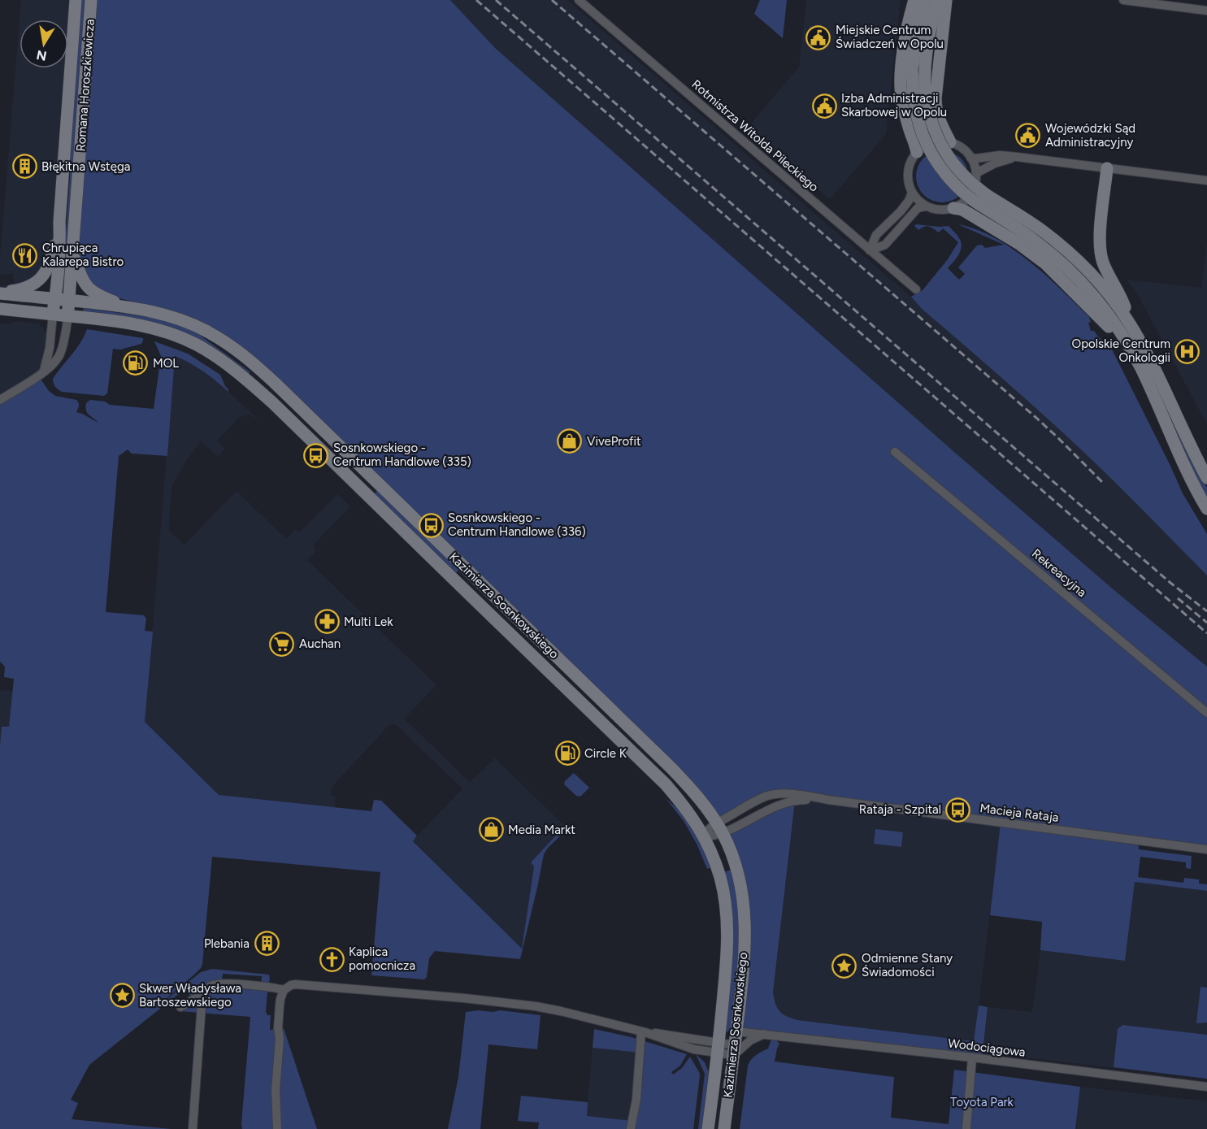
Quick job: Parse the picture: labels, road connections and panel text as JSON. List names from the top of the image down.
{
  "streets": {
    "street": [
      "Romana Horoszkiewicza",
      "Rotmistrza Witolda Pileckiego",
      "Rekreacyjna",
      "Kazimierza Sosnkowskiego",
      "Macieja Rataja",
      "Wodociągowa"
    ]
  },
  "crossings": [
    ["Romana Horoszkiewicza", "Kazimierza Sosnkowskiego"],
    ["Kazimierza Sosnkowskiego", "Macieja Rataja"],
    ["Kazimierza Sosnkowskiego", "Wodociągowa"]
  ],
  "parks": ["Toyota Park"],
  "places": {
    "public building": ["Miejskie Centrum Świadczeń w Opolu", "Izba Administracji Skarbowej w Opolu", "Wojewódzki Sąd Administracyjny"],
    "building": ["Błękitna Wstęga", "Plebania"],
    "restaurant": ["Chrupiąca Kalarepa Bistro"],
    "hospital": ["Opolskie Centrum Onkologii"],
    "fuel station": ["MOL", "Circle K"],
    "shop": ["ViveProfit", "Media Markt"],
    "bus stop": ["Sosnkowskiego - Centrum Handlowe (335)", "Sosnkowskiego - Centrum Handlowe (336)", "Rataja - Szpital"],
    "pharmacy": ["Multi Lek"],
    "supermarket": ["Auchan"],
    "church": ["Kaplica pomocnicza"],
    "place": ["Odmienne Stany Świadomości", "Skwer Władysława Bartoszewskiego"]
  },
  "north": "bottom"
}
